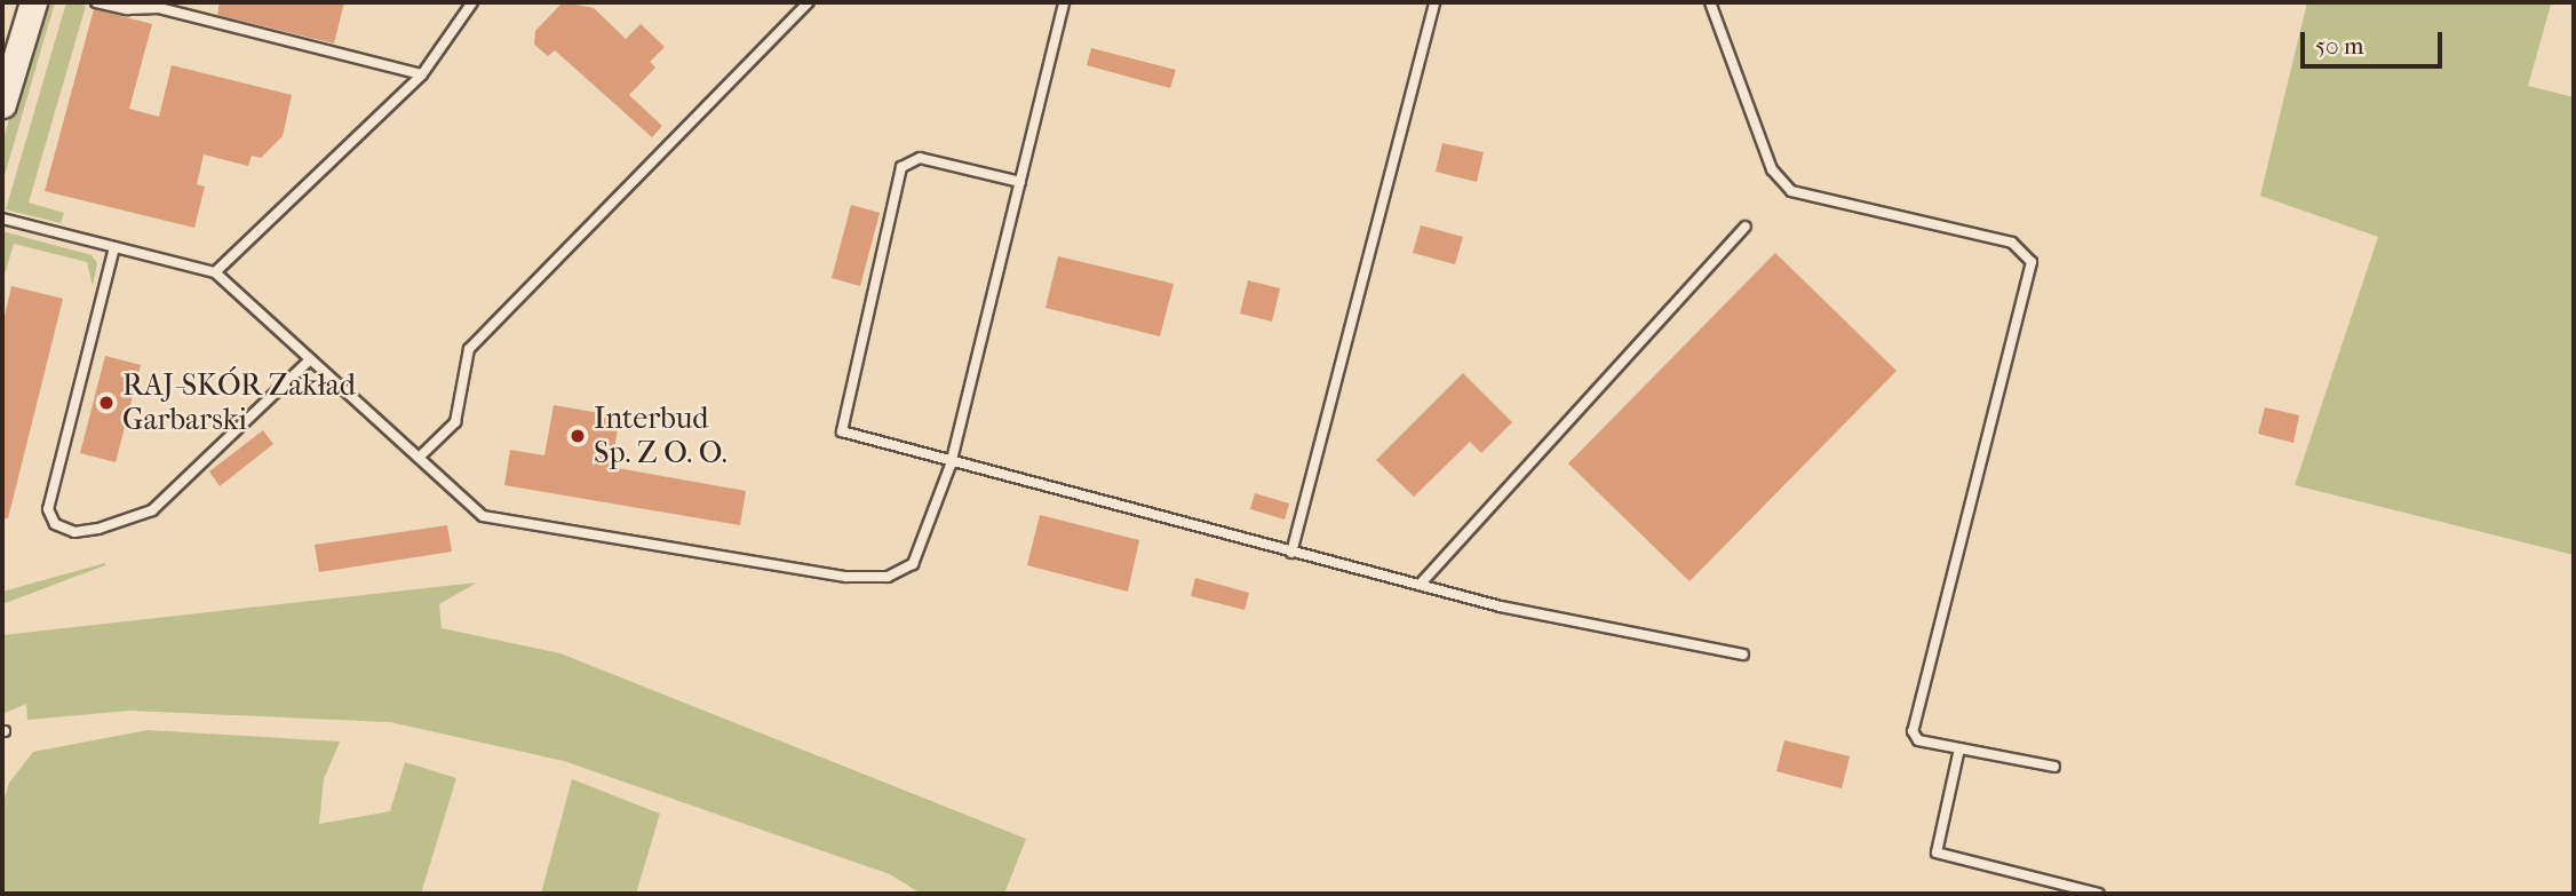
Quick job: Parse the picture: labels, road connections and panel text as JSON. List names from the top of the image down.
{
  "places": ["RAJ-SKÓR Zakład Garbarski", "Interbud Sp. Z O. O."],
  "scale_bar": "50 m"
}
